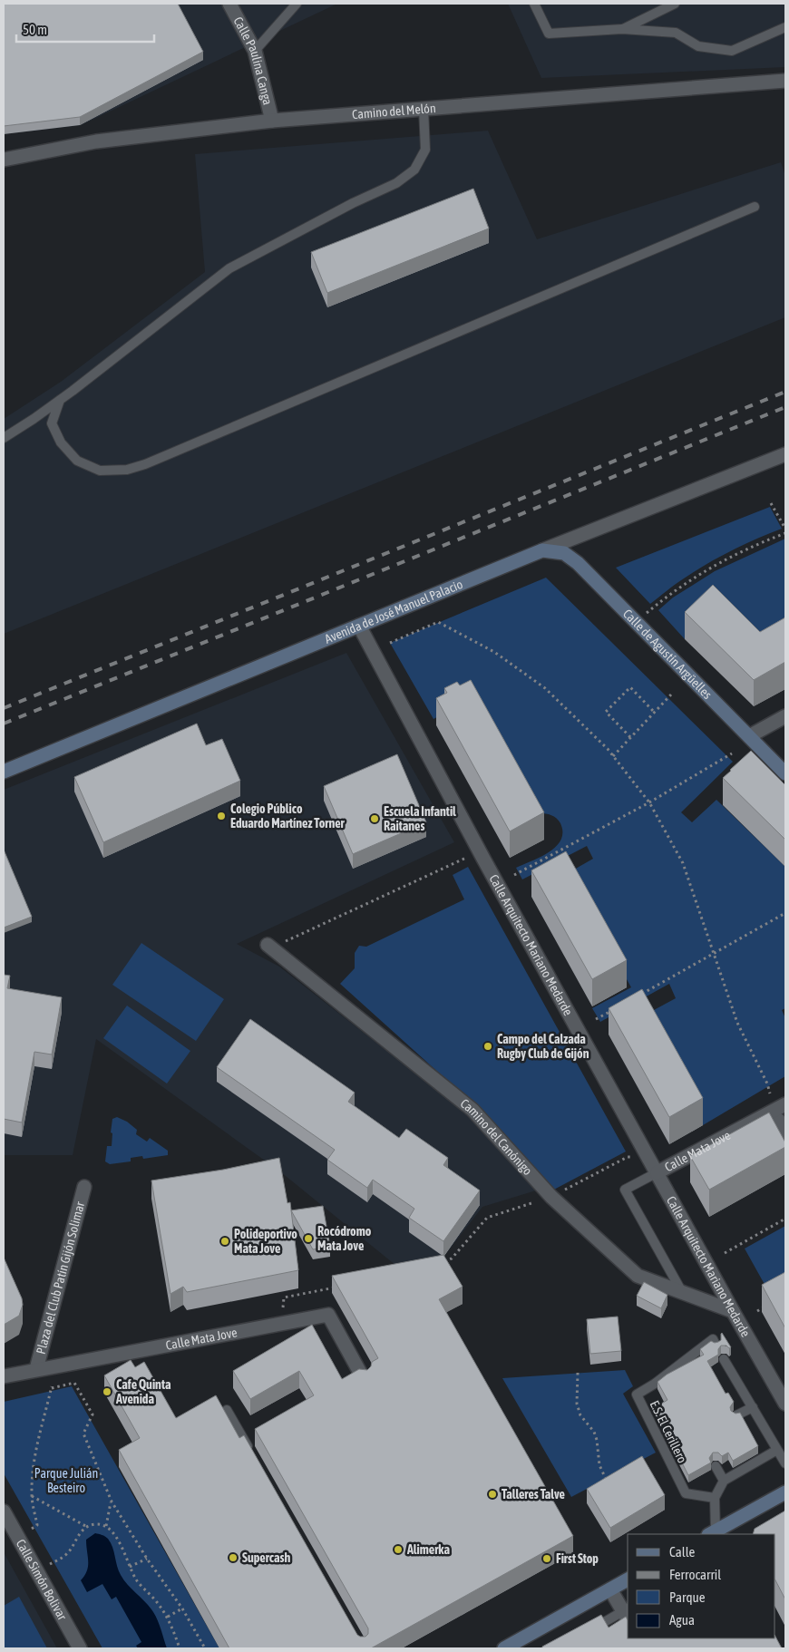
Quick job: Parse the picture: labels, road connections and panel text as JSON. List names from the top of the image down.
{
  "streets": {
    "street": [
      "Calle Paulina Canga",
      "Camino del Melón",
      "Avenida de José Manuel Palacio",
      "Calle de Agustín Argüelles",
      "Calle Arquitecto Mariano Medarde",
      "Camino del Canónigo",
      "Calle Mata Jove",
      "Plaza del Club Patín Gijón Solimar",
      "Calle Simón Bolivar"
    ],
    "lane": ["E.S. El Cerillero"]
  },
  "crossings": [
    ["Calle Paulina Canga", "Camino del Melón"],
    ["Avenida de José Manuel Palacio", "Calle de Agustín Argüelles"],
    ["Avenida de José Manuel Palacio", "Calle Arquitecto Mariano Medarde"],
    ["Calle Arquitecto Mariano Medarde", "Camino del Canónigo"],
    ["Calle Arquitecto Mariano Medarde", "Calle Mata Jove"],
    ["Calle Mata Jove", "Plaza del Club Patín Gijón Solimar"]
  ],
  "parks": ["Parque Julián Besteiro"],
  "places": [
    "Colegio Público Eduardo Martínez Torner",
    "Escuela Infantil Raitanes",
    "Campo del Calzada Rugby Club de Gijón",
    "Rocódromo Mata Jove",
    "Polideportivo Mata Jove",
    "Cafe Quinta Avenida",
    "Talleres Talve",
    "Alimerka",
    "Supercash",
    "First Stop"
  ],
  "legend": [
    "Calle",
    "Ferrocarril",
    "Parque",
    "Agua"
  ],
  "scale_bar": "50 m"
}
